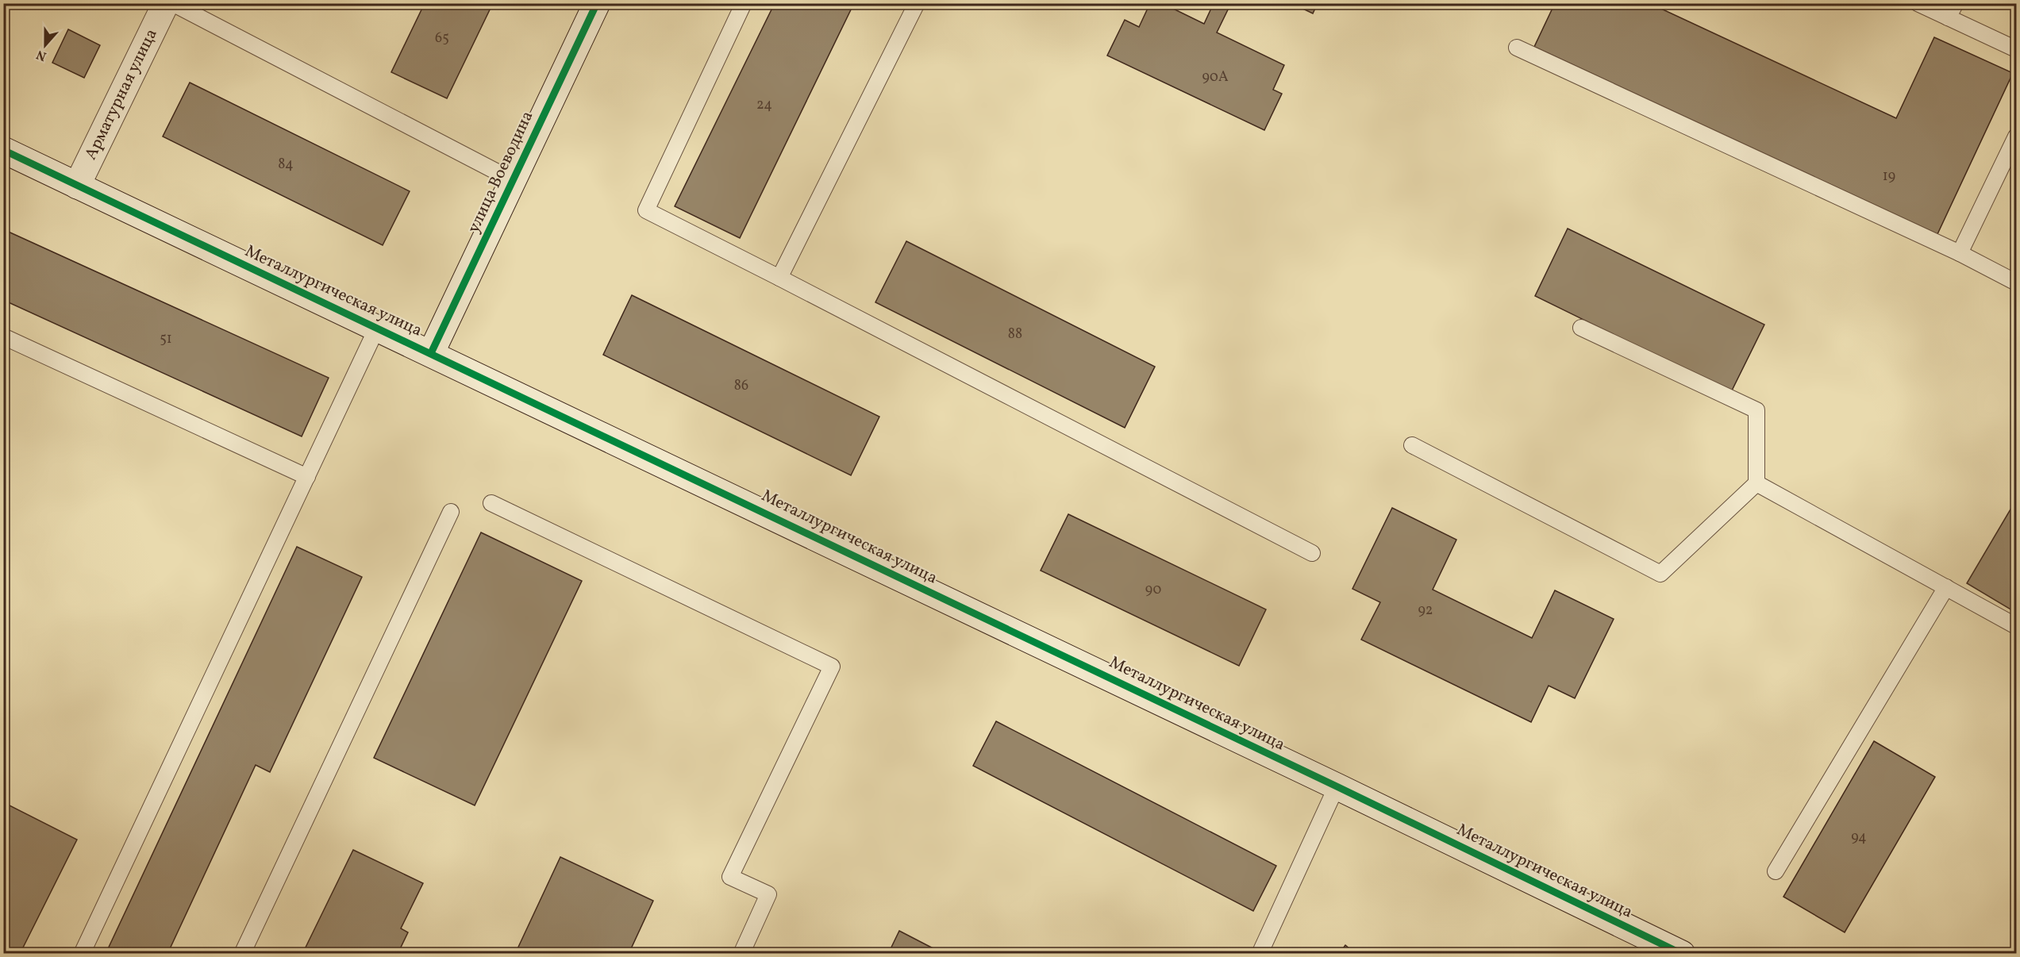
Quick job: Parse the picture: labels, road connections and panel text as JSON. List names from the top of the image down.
{
  "streets": {
    "street": ["Арматурная улица", "улица Воеводина", "Металлургическая улица"]
  },
  "crossings": [
    ["Арматурная улица", "Металлургическая улица"],
    ["улица Воеводина", "Металлургическая улица"]
  ],
  "house_numbers": [
    "65",
    "90А",
    "24",
    "84",
    "19",
    "88",
    "51",
    "86",
    "90",
    "92",
    "94"
  ],
  "north": "bottom"
}
